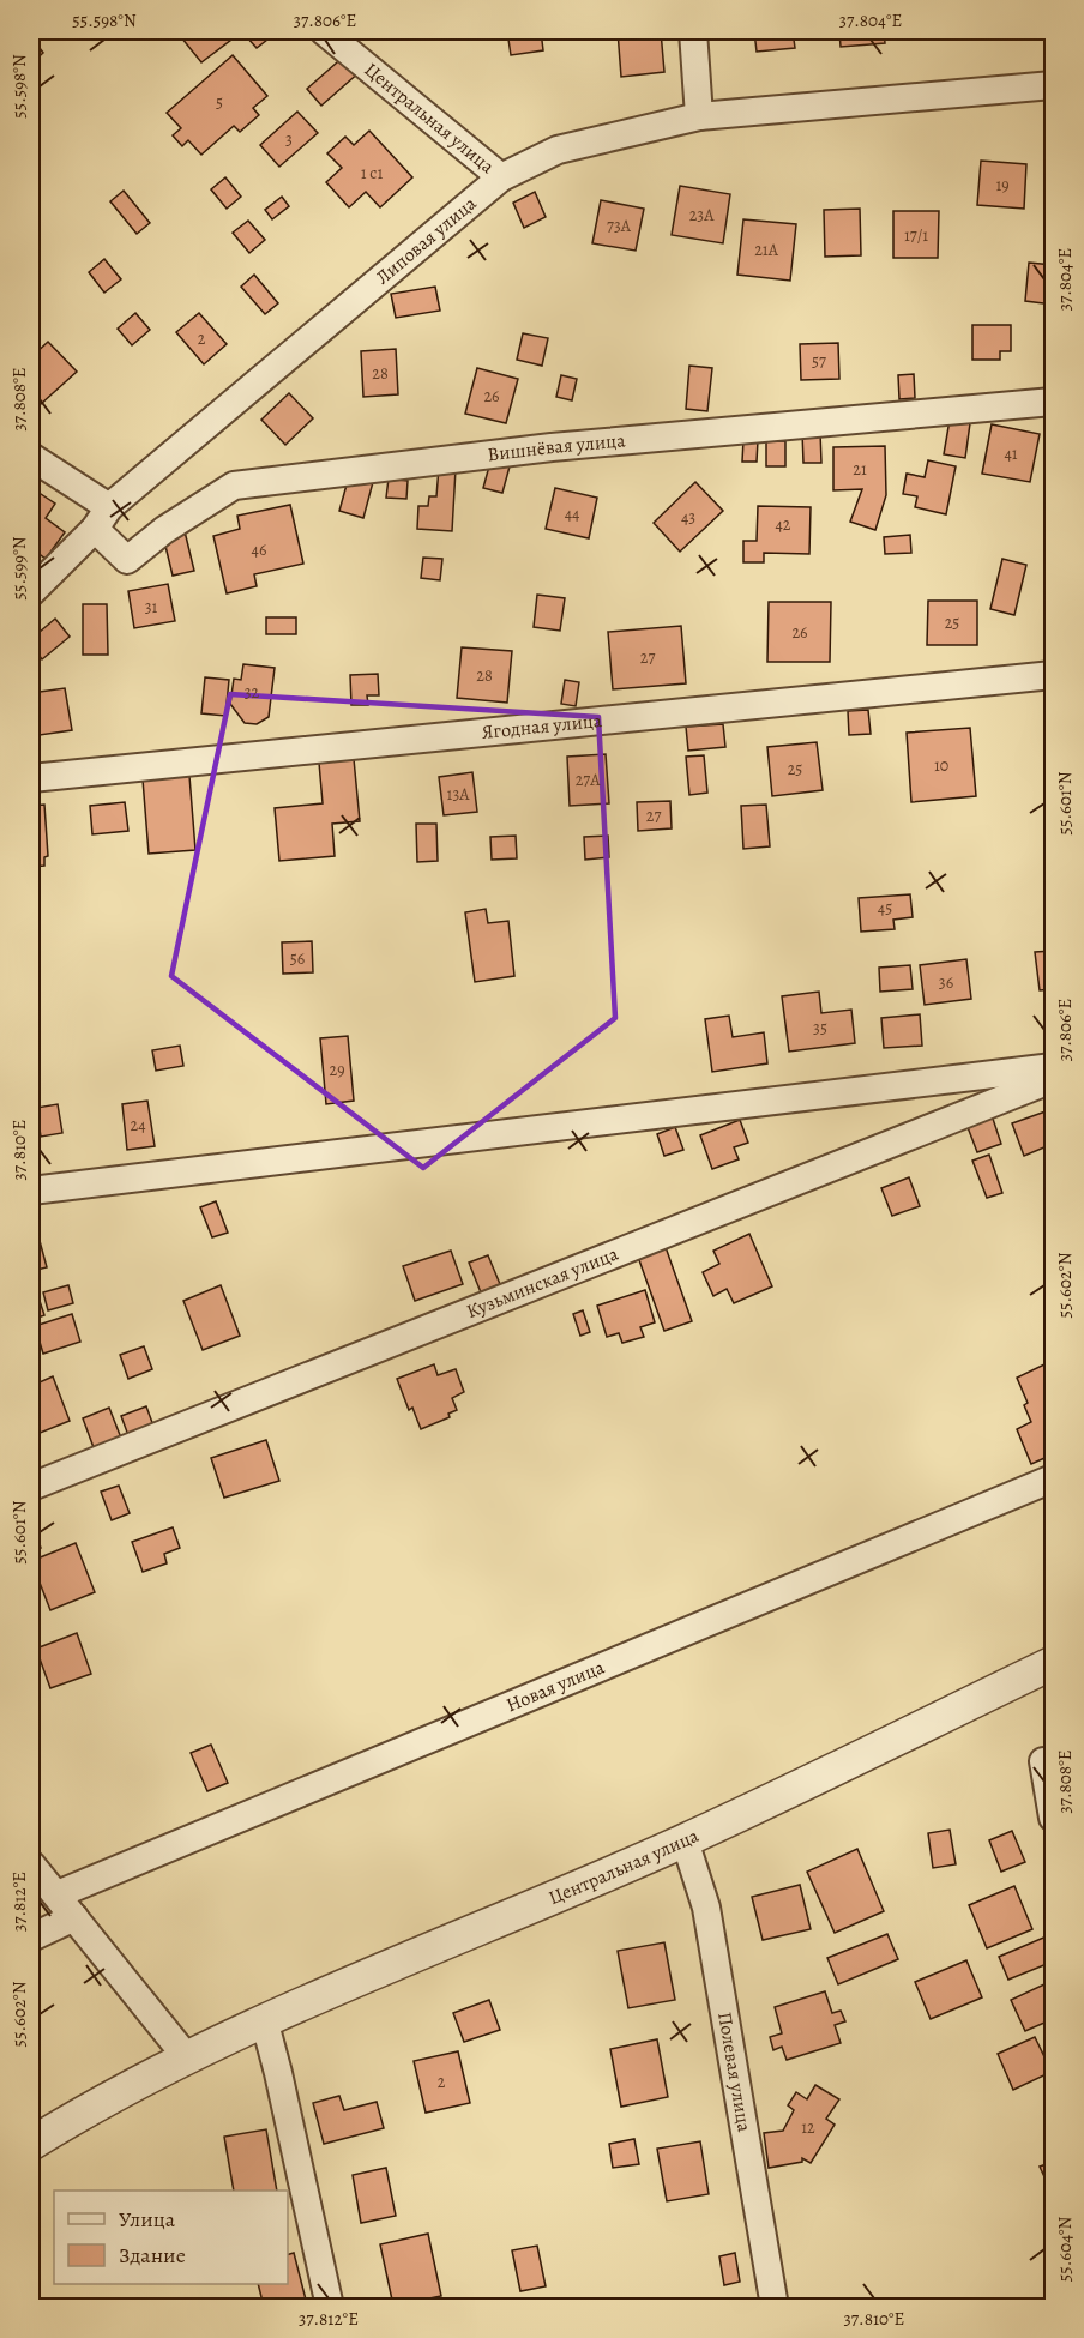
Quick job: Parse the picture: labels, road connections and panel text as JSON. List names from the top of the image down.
{
  "streets": {
    "street": [
      "Центральная улица",
      "Липовая улица",
      "Вишнёвая улица",
      "Ягодная улица",
      "Кузьминская улица",
      "Новая улица",
      "Полевая улица"
    ]
  },
  "crossings": [
    ["Центральная улица", "Липовая улица"],
    ["Центральная улица", "Полевая улица"],
    ["Липовая улица", "Вишнёвая улица"]
  ],
  "house_numbers": [
    "5",
    "3",
    "1 с1",
    "19",
    "23А",
    "73А",
    "17/1",
    "21А",
    "2",
    "57",
    "28",
    "26",
    "41",
    "21",
    "44",
    "43",
    "42",
    "46",
    "31",
    "25",
    "26",
    "27",
    "28",
    "32",
    "10",
    "25",
    "27А",
    "13А",
    "27",
    "45",
    "56",
    "36",
    "35",
    "29",
    "24",
    "2",
    "12"
  ],
  "legend": ["Улица", "Здание"],
  "coordinates": [
    "55.598°N",
    "37.806°E",
    "37.804°E",
    "37.808°E",
    "55.599°N",
    "55.601°N",
    "37.810°E",
    "55.602°N",
    "37.812°E",
    "55.604°N"
  ]
}
